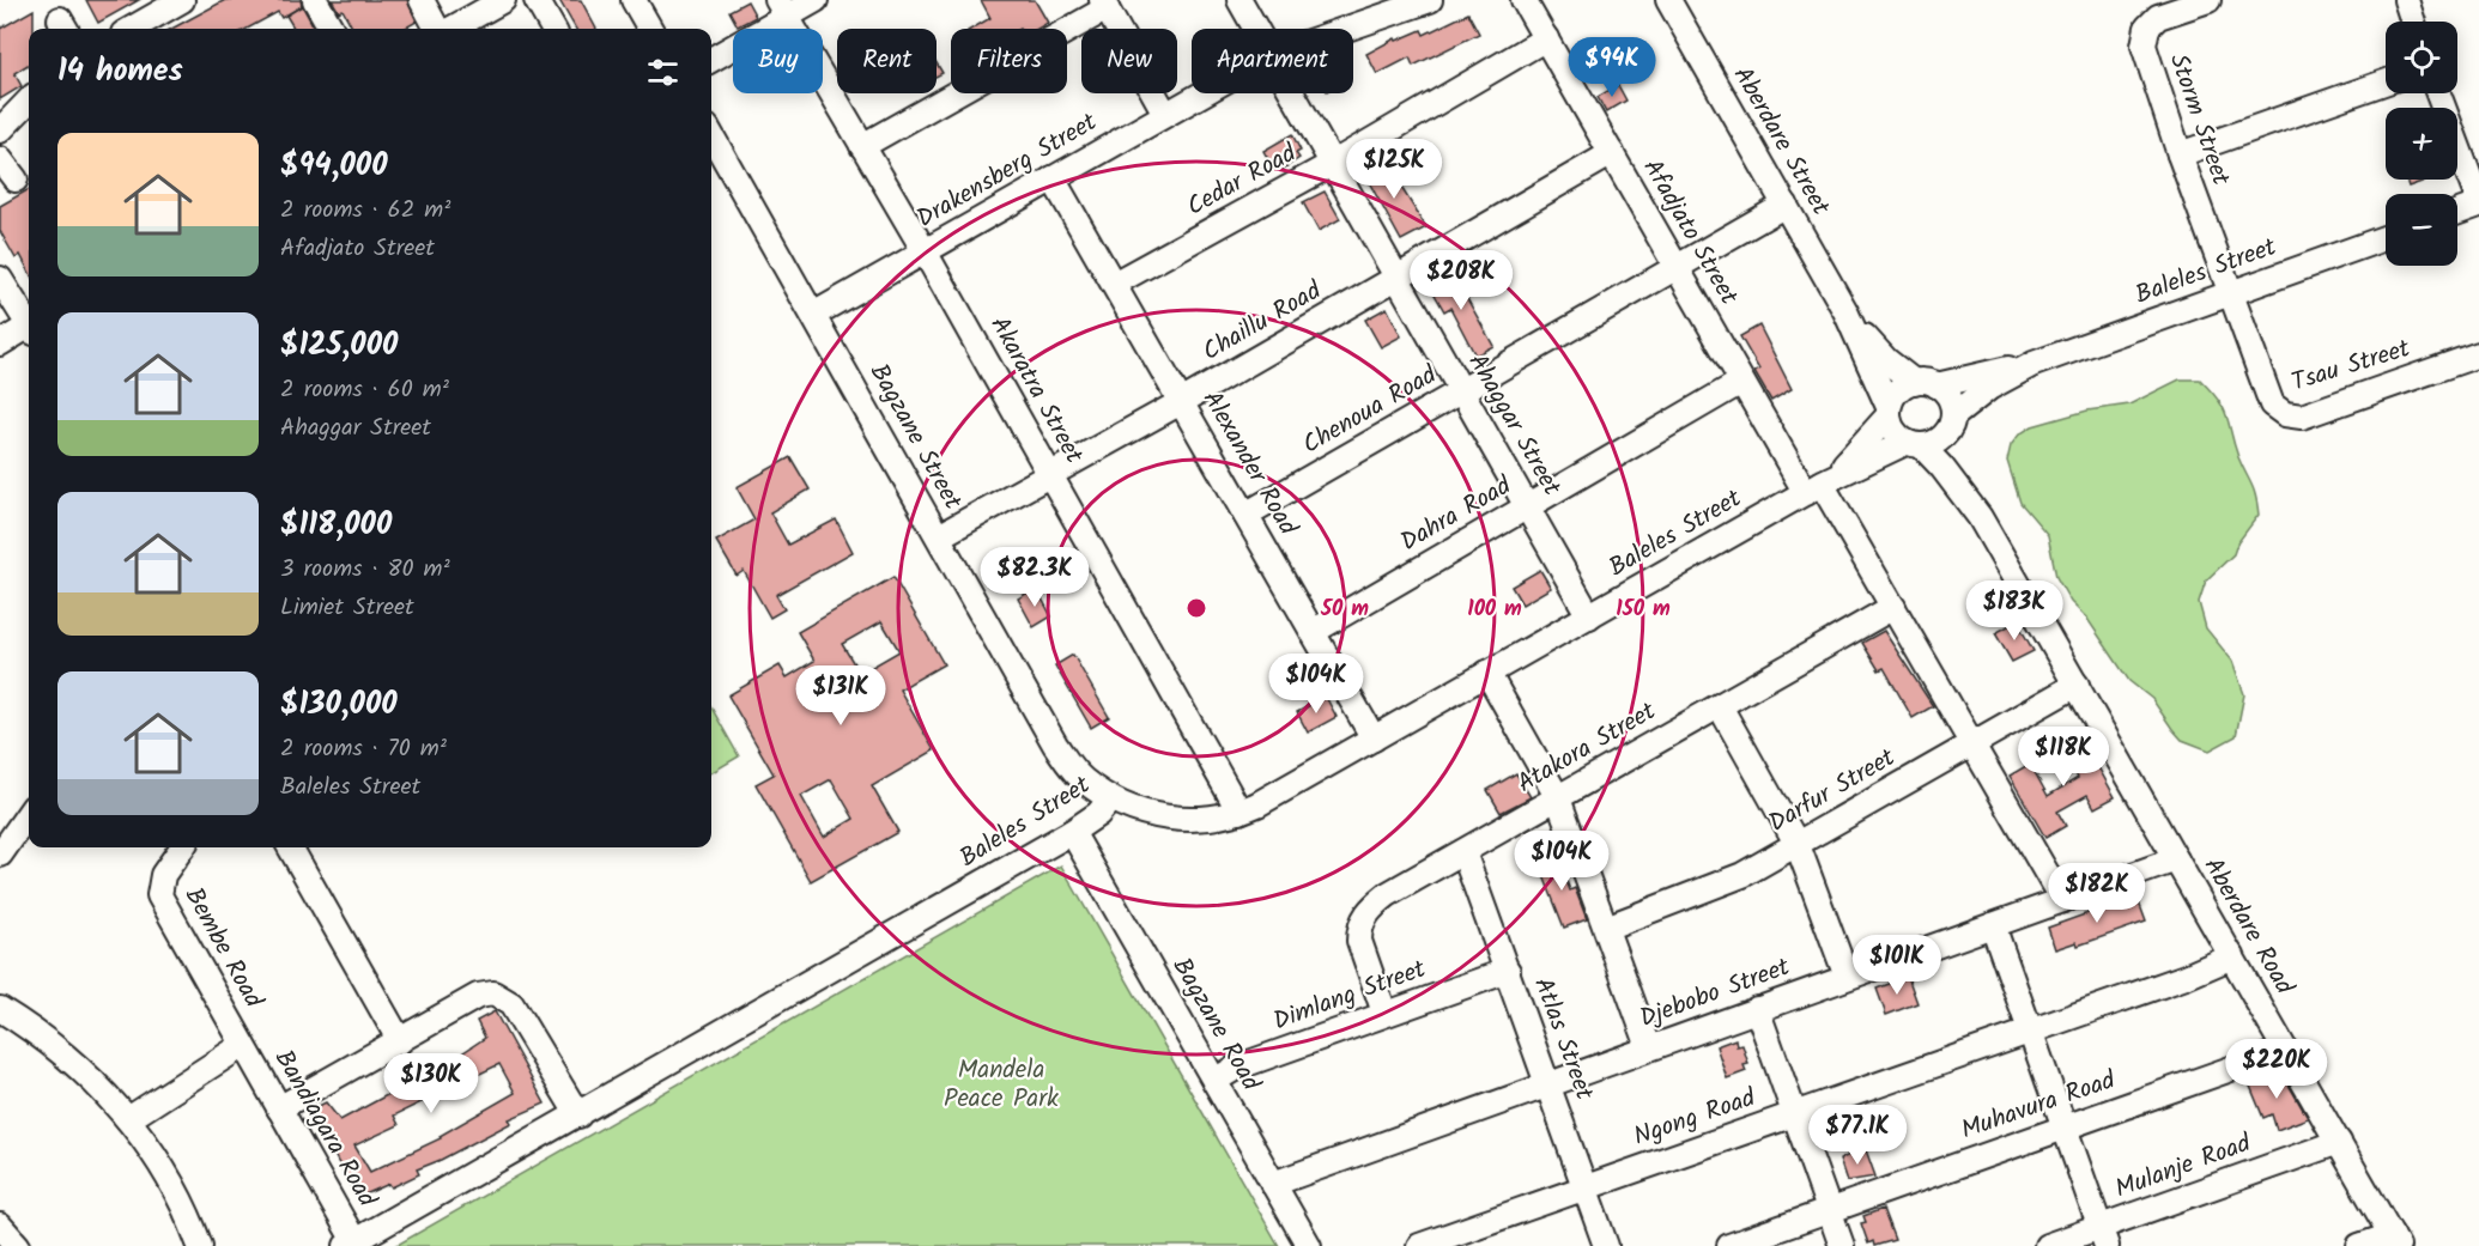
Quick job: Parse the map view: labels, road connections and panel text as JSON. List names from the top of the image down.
{
  "streets": {
    "street": [
      "Storm Street",
      "Aberdare Street",
      "Drakensberg Street",
      "Cedar Road",
      "Afadjato Street",
      "Baleles Street",
      "Chaillu Road",
      "Tsau Street",
      "Akaratra Street",
      "Chenoua Road",
      "Ahaggar Street",
      "Bagzane Street",
      "Alexander Road",
      "Dahra Road",
      "Atakora Street",
      "Darfur Street",
      "Aberdare Road",
      "Bembe Road",
      "Djebobo Street",
      "Dimlang Street",
      "Bagzane Road",
      "Atlas Street",
      "Muhavura Road",
      "Ngong Road",
      "Bandiagara Road",
      "Mulanje Road"
    ]
  },
  "crossings": [
    ["Storm Street", "Baleles Street"],
    ["Storm Street", "Tsau Street"],
    ["Aberdare Street", "Baleles Street"],
    ["Aberdare Street", "Chenoua Road"],
    ["Drakensberg Street", "Akaratra Street"],
    ["Drakensberg Street", "Bagzane Street"],
    ["Drakensberg Street", "Alexander Road"],
    ["Cedar Road", "Afadjato Street"],
    ["Cedar Road", "Ahaggar Street"],
    ["Cedar Road", "Alexander Road"],
    ["Afadjato Street", "Baleles Street"],
    ["Afadjato Street", "Chaillu Road"],
    ["Afadjato Street", "Chenoua Road"],
    ["Afadjato Street", "Dahra Road"],
    ["Afadjato Street", "Atakora Street"],
    ["Afadjato Street", "Darfur Street"],
    ["Afadjato Street", "Djebobo Street"],
    ["Baleles Street", "Tsau Street"],
    ["Baleles Street", "Akaratra Street"],
    ["Baleles Street", "Ahaggar Street"],
    ["Baleles Street", "Bagzane Street"],
    ["Baleles Street", "Alexander Road"],
    ["Baleles Street", "Bagzane Road"],
    ["Baleles Street", "Bandiagara Road"],
    ["Chaillu Road", "Akaratra Street"],
    ["Chaillu Road", "Ahaggar Street"],
    ["Chaillu Road", "Bagzane Street"],
    ["Chaillu Road", "Alexander Road"],
    ["Chenoua Road", "Ahaggar Street"],
    ["Chenoua Road", "Alexander Road"],
    ["Ahaggar Street", "Dahra Road"],
    ["Alexander Road", "Dahra Road"],
    ["Atakora Street", "Dimlang Street"],
    ["Atakora Street", "Atlas Street"],
    ["Aberdare Road", "Djebobo Street"],
    ["Aberdare Road", "Muhavura Road"],
    ["Aberdare Road", "Ngong Road"],
    ["Aberdare Road", "Mulanje Road"],
    ["Bembe Road", "Bandiagara Road"],
    ["Djebobo Street", "Bagzane Road"],
    ["Djebobo Street", "Atlas Street"],
    ["Dimlang Street", "Bagzane Road"],
    ["Dimlang Street", "Atlas Street"],
    ["Atlas Street", "Ngong Road"]
  ],
  "parks": ["Mandela Peace Park"],
  "page": {
    "map_buttons": ["+", "−"],
    "chip": [
      "Buy",
      "Rent",
      "Filters",
      "New",
      "Apartment"
    ],
    "heading": "14 homes",
    "price": [
      "$94K",
      "$125K",
      "$208K",
      "$82.3K",
      "$183K",
      "$104K",
      "$131K",
      "$118K",
      "$104K",
      "$182K",
      "$101K",
      "$220K",
      "$130K",
      "$77.1K"
    ],
    "list": [
      {
        "name": "$94,000",
        "note": "2 rooms · 62 m² · Afadjato Street"
      },
      {
        "name": "$125,000",
        "note": "2 rooms · 60 m² · Ahaggar Street"
      },
      {
        "name": "$118,000",
        "note": "3 rooms · 80 m² · Limiet Street"
      },
      {
        "name": "$130,000",
        "note": "2 rooms · 70 m² · Baleles Street"
      }
    ]
  },
  "rings": ["50 m", "100 m", "150 m"]
}
